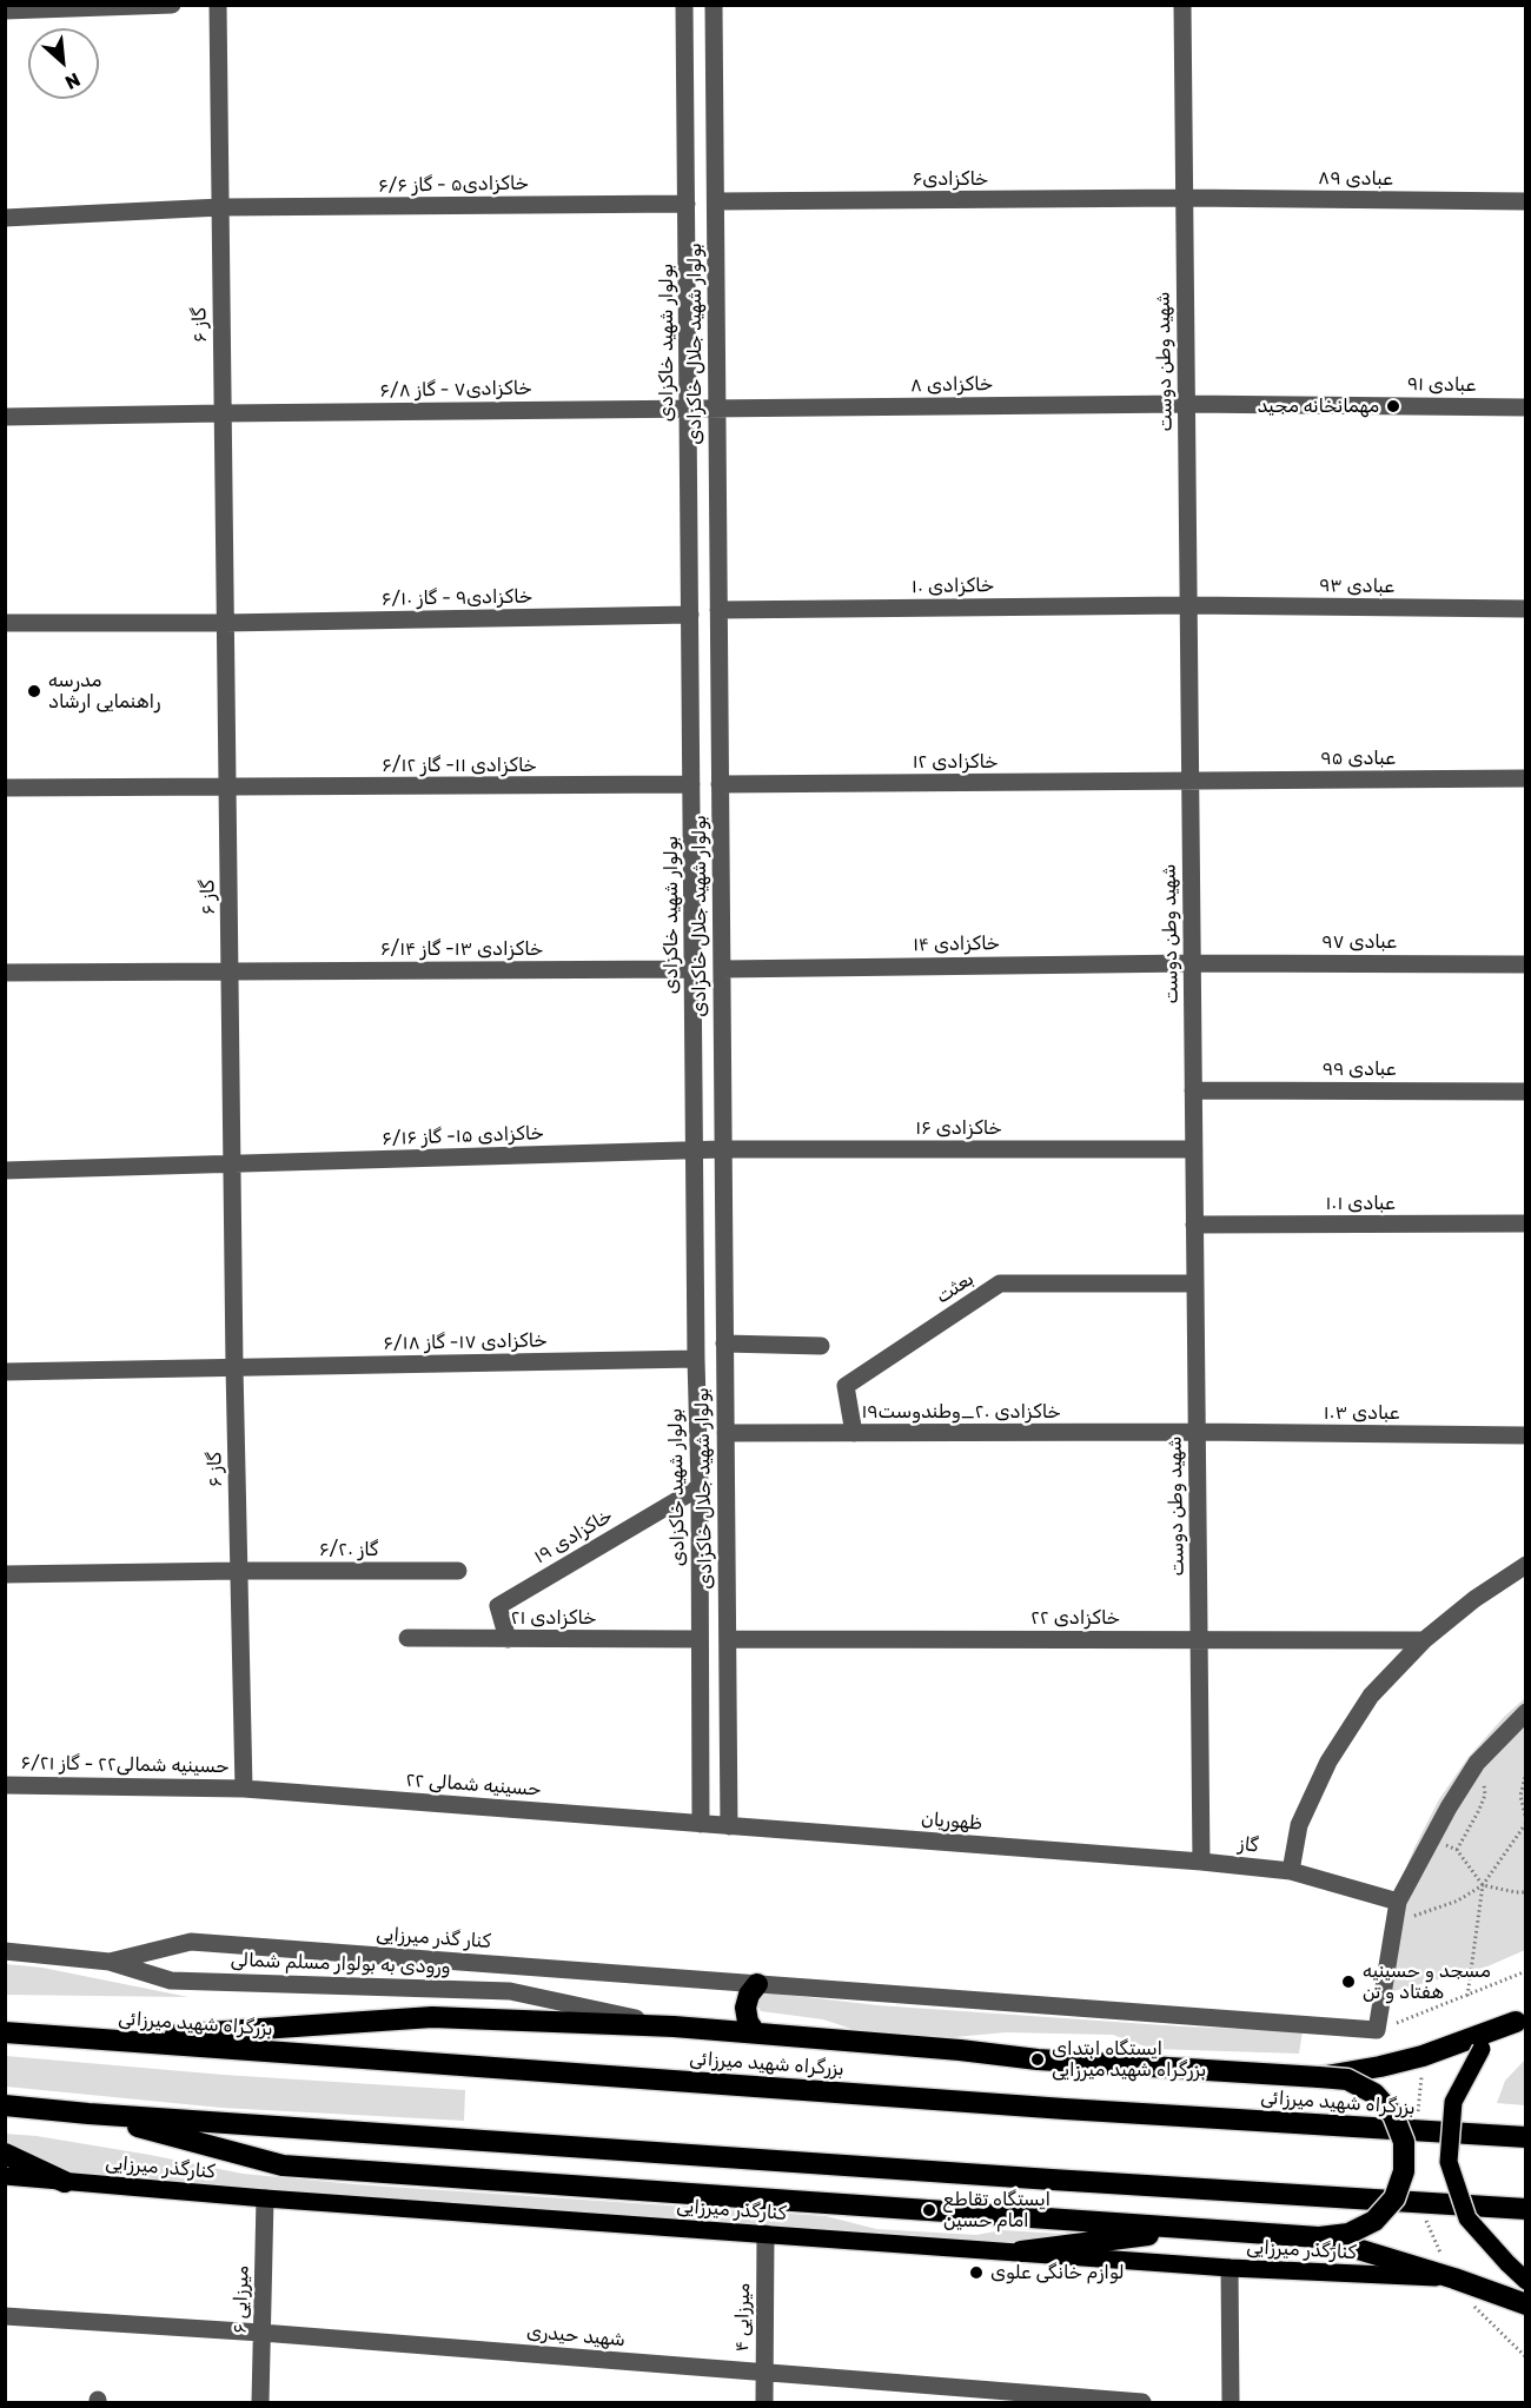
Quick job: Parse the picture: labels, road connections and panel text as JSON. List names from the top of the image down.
{
  "streets": {
    "highway": ["بزرگراه شهید میرزائی"],
    "main road": ["کنارگذر میرزایی"],
    "street": [
      "خاکزادی۶",
      "عبادی ۸۹",
      "خاکزادی۵ - گاز ۶/۶",
      "گاز ۶",
      "بولوار شهید خاکزادی",
      "بولوار شهید جلال خاکزادی",
      "شهید وطن دوست",
      "خاکزادی ۸",
      "عبادی ۹۱",
      "خاکزادی۷ - گاز ۶/۸",
      "خاکزادی ۱۰",
      "عبادی ۹۳",
      "خاکزادی۹ - گاز ۶/۱۰",
      "عبادی ۹۵",
      "خاکزادی ۱۲",
      "خاکزادی ۱۱- گاز ۶/۱۲",
      "عبادی ۹۷",
      "خاکزادی ۱۴",
      "خاکزادی ۱۳- گاز ۶/۱۴",
      "عبادی ۹۹",
      "خاکزادی ۱۶",
      "خاکزادی ۱۵- گاز ۶/۱۶",
      "عبادی ۱۰۱",
      "بعثت",
      "خاکزادی ۱۷- گاز ۶/۱۸",
      "خاکزادی ۲۰_وطندوست۱۹",
      "عبادی ۱۰۳",
      "خاکزادی ۱۹",
      "گاز ۶/۲۰",
      "خاکزادی ۲۱",
      "خاکزادی ۲۲",
      "حسینیه شمالی۲۲ - گاز ۶/۲۱",
      "حسینیه شمالی ۲۲",
      "ظهوریان",
      "گاز",
      "کنار گذر میرزایی",
      "ورودی به بولوار مسلم شمالی",
      "میرزایی ۶",
      "میرزایی ۴",
      "شهید حیدری"
    ]
  },
  "crossings": [
    ["خاکزادی۶", "عبادی ۸۹"],
    ["خاکزادی۶", "بولوار شهید جلال خاکزادی"],
    ["خاکزادی۶", "شهید وطن دوست"],
    ["عبادی ۸۹", "شهید وطن دوست"],
    ["خاکزادی۵ - گاز ۶/۶", "گاز ۶"],
    ["خاکزادی۵ - گاز ۶/۶", "بولوار شهید خاکزادی"],
    ["گاز ۶", "خاکزادی۷ - گاز ۶/۸"],
    ["گاز ۶", "خاکزادی۹ - گاز ۶/۱۰"],
    ["گاز ۶", "خاکزادی ۱۱- گاز ۶/۱۲"],
    ["گاز ۶", "خاکزادی ۱۳- گاز ۶/۱۴"],
    ["گاز ۶", "خاکزادی ۱۵- گاز ۶/۱۶"],
    ["گاز ۶", "خاکزادی ۱۷- گاز ۶/۱۸"],
    ["گاز ۶", "گاز ۶/۲۰"],
    ["گاز ۶", "حسینیه شمالی۲۲ - گاز ۶/۲۱"],
    ["گاز ۶", "حسینیه شمالی ۲۲"],
    ["بولوار شهید خاکزادی", "خاکزادی ۸"],
    ["بولوار شهید خاکزادی", "خاکزادی۷ - گاز ۶/۸"],
    ["بولوار شهید خاکزادی", "خاکزادی۹ - گاز ۶/۱۰"],
    ["بولوار شهید خاکزادی", "خاکزادی ۱۱- گاز ۶/۱۲"],
    ["بولوار شهید خاکزادی", "خاکزادی ۱۳- گاز ۶/۱۴"],
    ["بولوار شهید خاکزادی", "خاکزادی ۱۶"],
    ["بولوار شهید خاکزادی", "خاکزادی ۱۵- گاز ۶/۱۶"],
    ["بولوار شهید خاکزادی", "خاکزادی ۱۷- گاز ۶/۱۸"],
    ["بولوار شهید خاکزادی", "خاکزادی ۱۹"],
    ["بولوار شهید خاکزادی", "خاکزادی ۲۱"],
    ["بولوار شهید خاکزادی", "حسینیه شمالی ۲۲"],
    ["بولوار شهید خاکزادی", "ظهوریان"],
    ["بولوار شهید جلال خاکزادی", "خاکزادی ۸"],
    ["بولوار شهید جلال خاکزادی", "خاکزادی ۱۰"],
    ["بولوار شهید جلال خاکزادی", "خاکزادی ۱۲"],
    ["بولوار شهید جلال خاکزادی", "خاکزادی ۱۴"],
    ["بولوار شهید جلال خاکزادی", "خاکزادی ۱۶"],
    ["بولوار شهید جلال خاکزادی", "خاکزادی ۲۰_وطندوست۱۹"],
    ["بولوار شهید جلال خاکزادی", "خاکزادی ۲۲"],
    ["بولوار شهید جلال خاکزادی", "ظهوریان"],
    ["شهید وطن دوست", "خاکزادی ۸"],
    ["شهید وطن دوست", "عبادی ۹۱"],
    ["شهید وطن دوست", "خاکزادی ۱۰"],
    ["شهید وطن دوست", "عبادی ۹۳"],
    ["شهید وطن دوست", "عبادی ۹۵"],
    ["شهید وطن دوست", "خاکزادی ۱۲"],
    ["شهید وطن دوست", "عبادی ۹۷"],
    ["شهید وطن دوست", "خاکزادی ۱۴"],
    ["شهید وطن دوست", "عبادی ۹۹"],
    ["شهید وطن دوست", "خاکزادی ۱۶"],
    ["شهید وطن دوست", "عبادی ۱۰۱"],
    ["شهید وطن دوست", "بعثت"],
    ["شهید وطن دوست", "خاکزادی ۲۰_وطندوست۱۹"],
    ["شهید وطن دوست", "عبادی ۱۰۳"],
    ["شهید وطن دوست", "خاکزادی ۲۲"],
    ["شهید وطن دوست", "ظهوریان"],
    ["شهید وطن دوست", "گاز"],
    ["خاکزادی ۸", "عبادی ۹۱"],
    ["خاکزادی ۸", "خاکزادی۷ - گاز ۶/۸"],
    ["خاکزادی ۱۰", "عبادی ۹۳"],
    ["عبادی ۹۵", "خاکزادی ۱۲"],
    ["عبادی ۹۷", "خاکزادی ۱۴"],
    ["خاکزادی ۱۶", "خاکزادی ۱۵- گاز ۶/۱۶"],
    ["بعثت", "خاکزادی ۲۰_وطندوست۱۹"],
    ["خاکزادی ۲۰_وطندوست۱۹", "عبادی ۱۰۳"],
    ["خاکزادی ۱۹", "خاکزادی ۲۱"],
    ["حسینیه شمالی۲۲ - گاز ۶/۲۱", "حسینیه شمالی ۲۲"],
    ["حسینیه شمالی ۲۲", "ظهوریان"],
    ["ظهوریان", "گاز"],
    ["کنار گذر میرزایی", "ورودی به بولوار مسلم شمالی"],
    ["کنارگذر میرزایی", "میرزایی ۶"],
    ["کنارگذر میرزایی", "میرزایی ۴"],
    ["میرزایی ۶", "شهید حیدری"],
    ["میرزایی ۴", "شهید حیدری"]
  ],
  "places": [
    "مهمانخانه مجید",
    "مدرسه راهنمایی ارشاد",
    "مسجد و حسینیه هفتاد و تن",
    "ایستگاه ابتدای بزرگراه شهید میرزایی",
    "ایستگاه تقاطع امام حسین",
    "لوازم خانگی علوی"
  ],
  "north": "bottom right"
}
